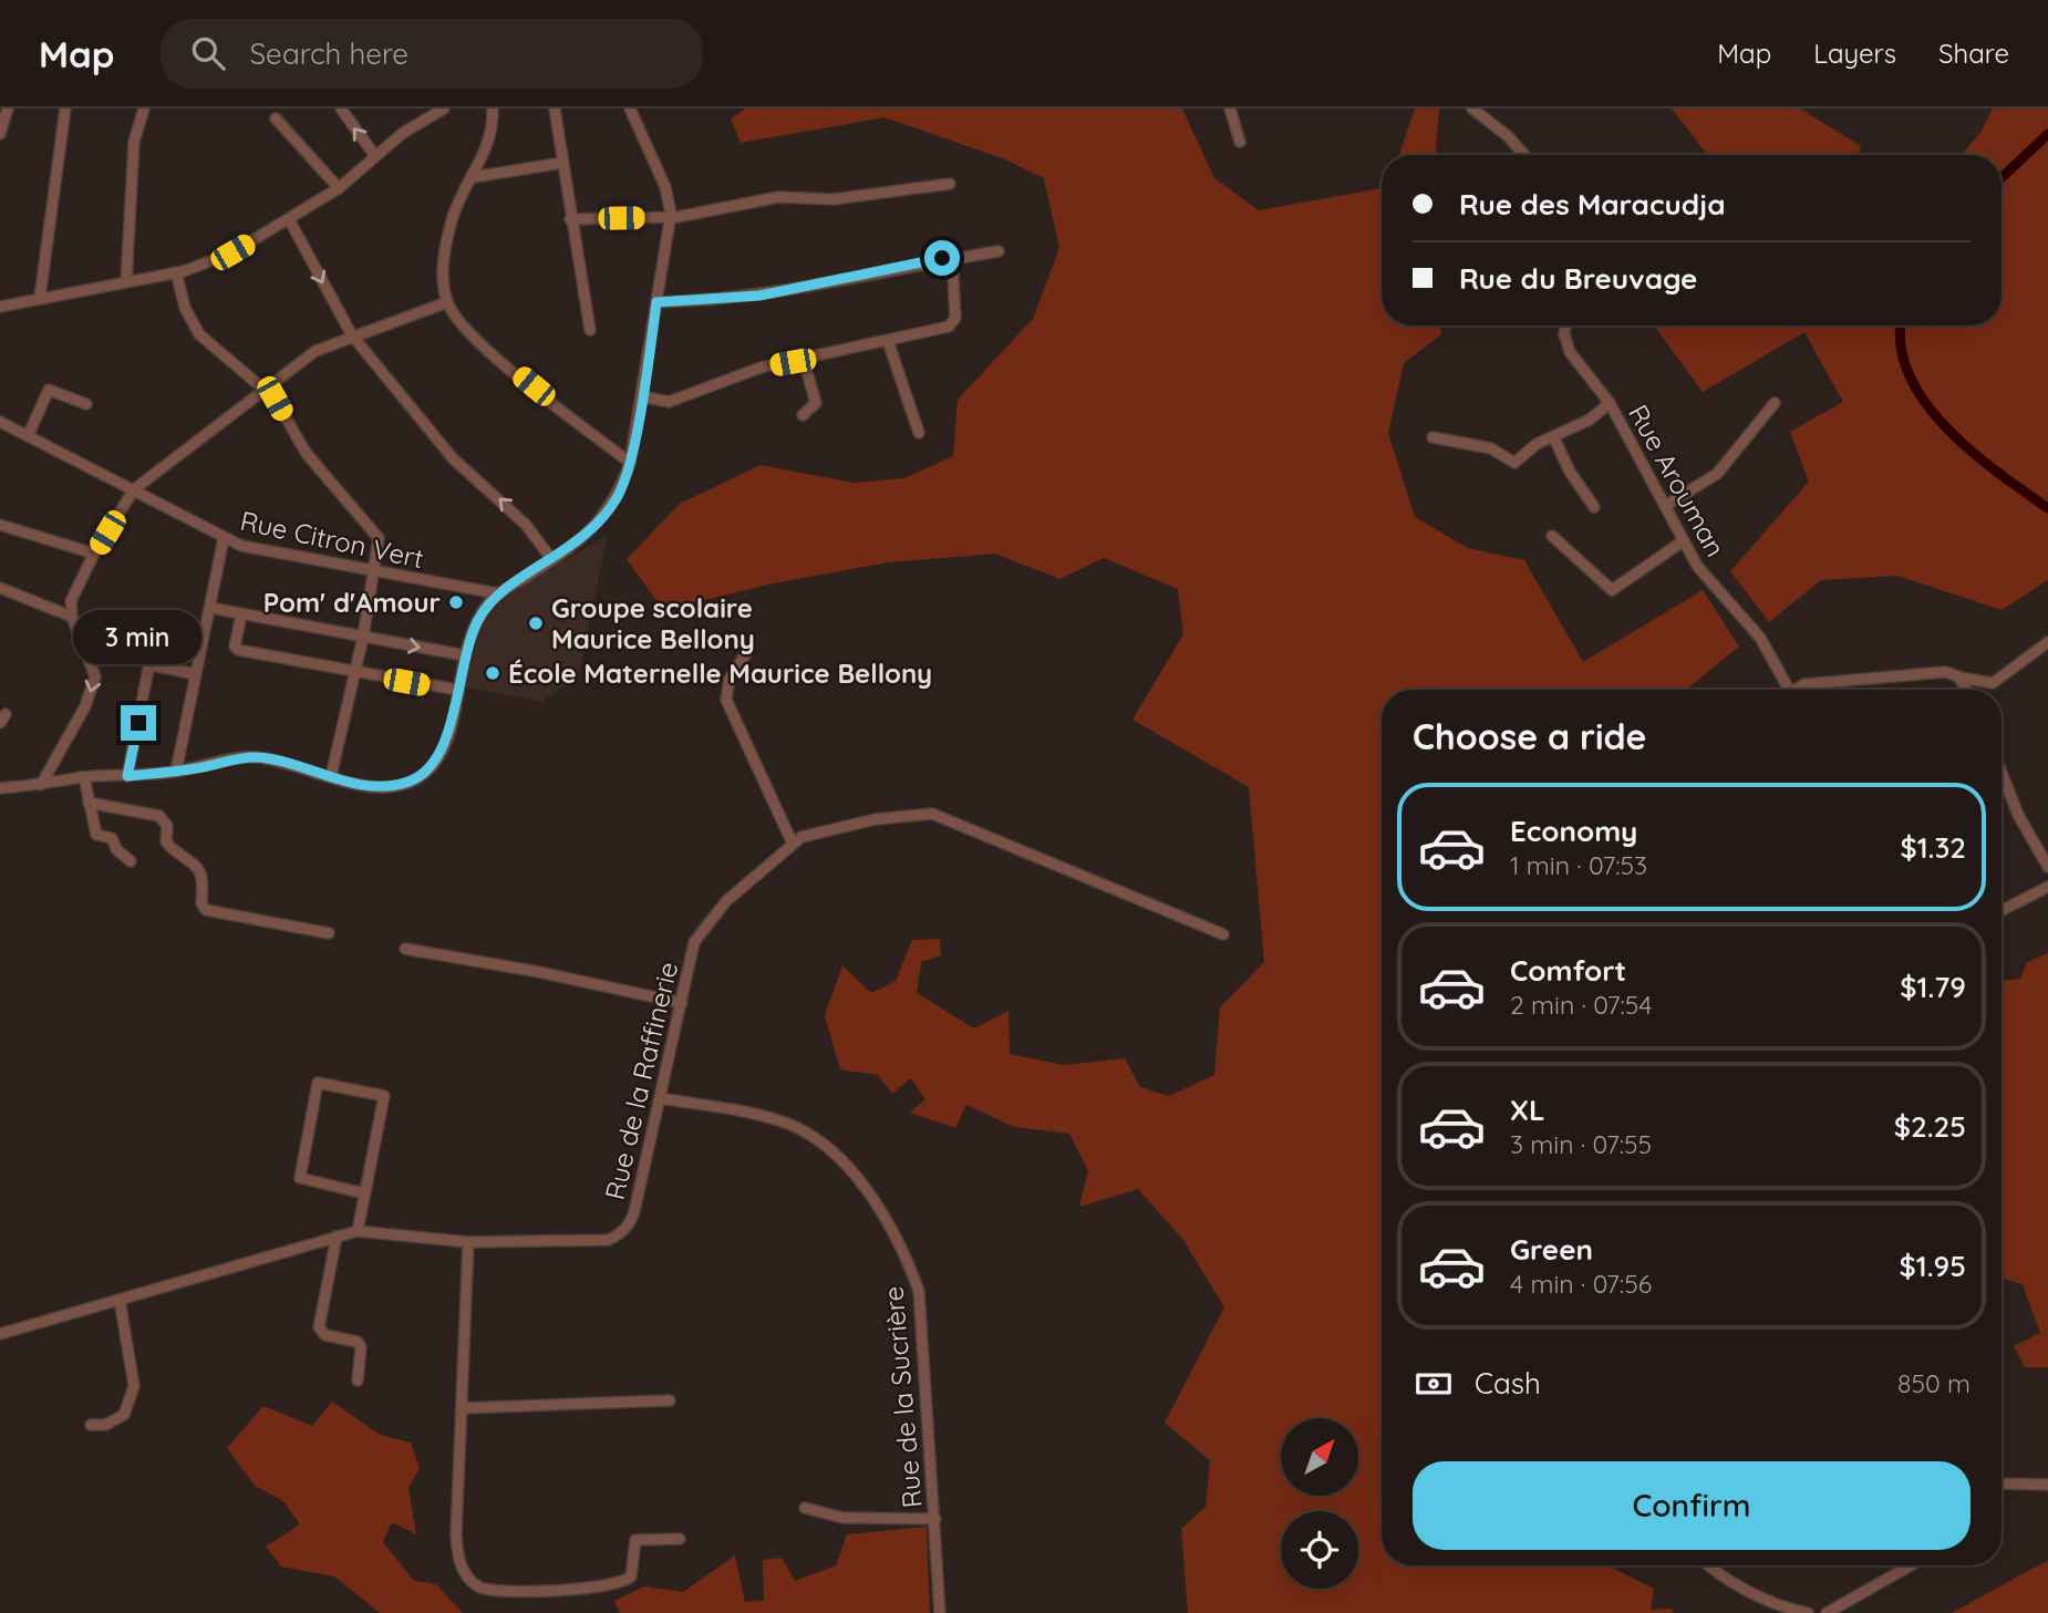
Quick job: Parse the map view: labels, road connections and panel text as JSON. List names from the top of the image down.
{
  "streets": {
    "street": [
      "Rue Arouman",
      "Rue Citron Vert",
      "Rue de la Raffinerie",
      "Rue de la Sucrière"
    ]
  },
  "crossings": [
    ["Rue de la Raffinerie", "Rue de la Sucrière"]
  ],
  "places": ["Pom' d'Amour", "Groupe scolaire Maurice Bellony", "École Maternelle Maurice Bellony"],
  "north": "top right",
  "page": {
    "header": "Map",
    "search": "Search here",
    "nav": ["Map", "Layers", "Share"],
    "banner": ["Rue des Maracudja", "Rue du Breuvage"],
    "bubble": "3 min",
    "heading": "Choose a ride",
    "list": [
      {
        "name": "Economy",
        "note": "1 min · 07:53",
        "value": "$1.32"
      },
      {
        "name": "Comfort",
        "note": "2 min · 07:54",
        "value": "$1.79"
      },
      {
        "name": "XL",
        "note": "3 min · 07:55",
        "value": "$2.25"
      },
      {
        "name": "Green",
        "note": "4 min · 07:56",
        "value": "$1.95"
      }
    ],
    "pay": ["Cash", "850 m"],
    "buttons": "Confirm"
  }
}
